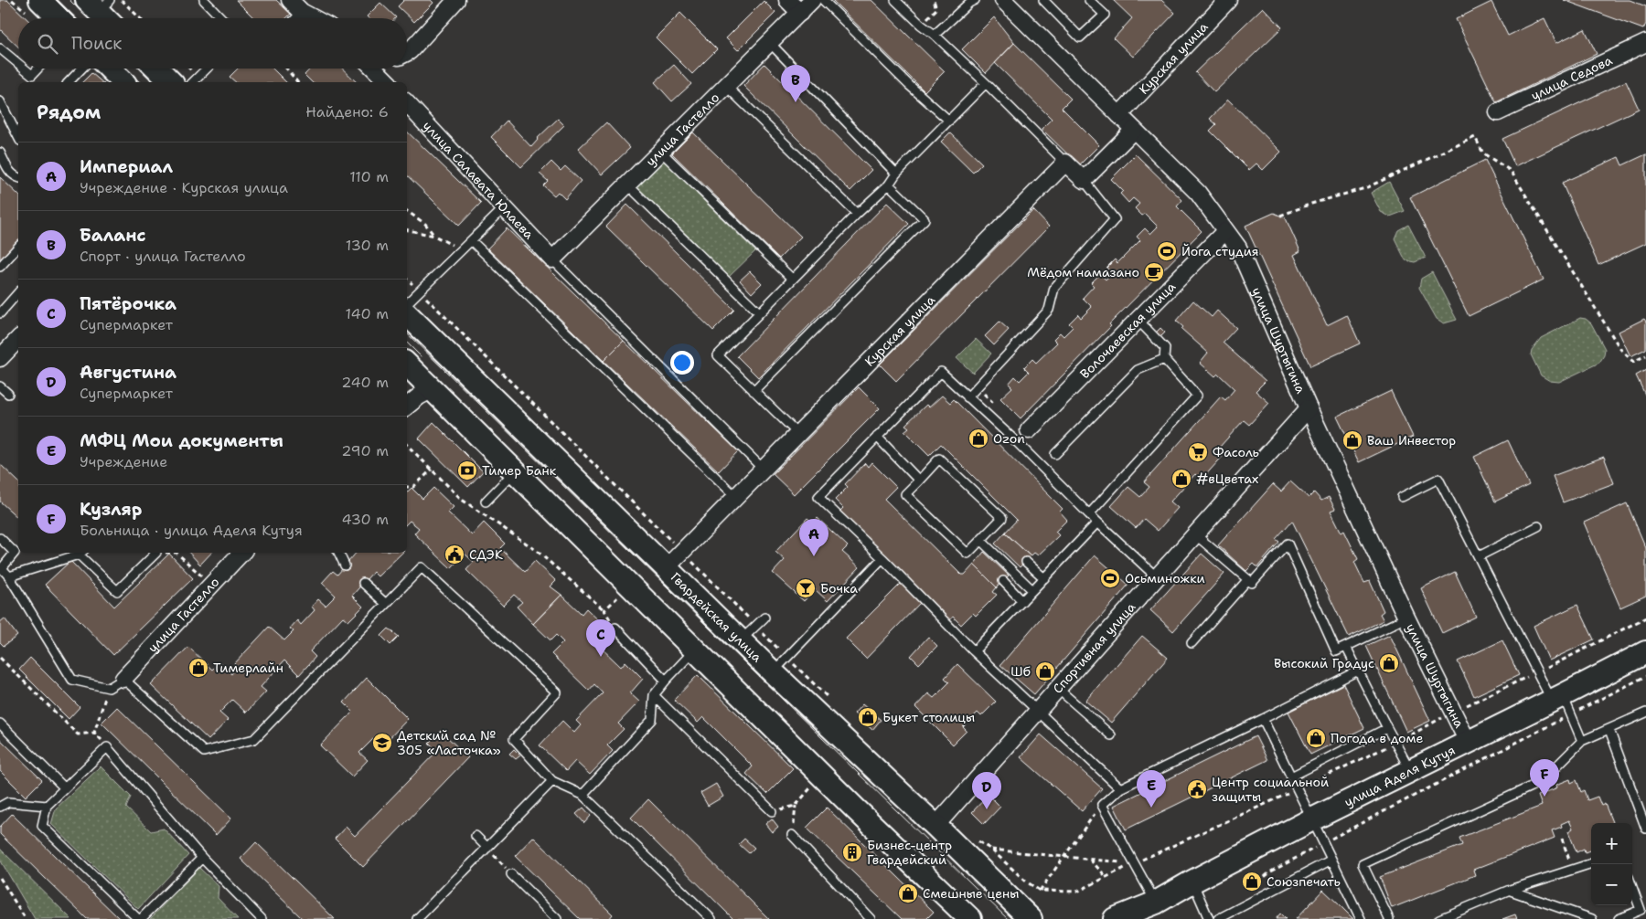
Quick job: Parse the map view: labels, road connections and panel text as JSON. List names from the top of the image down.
{
  "streets": {
    "main road": ["Гвардейская улица", "улица Аделя Кутуя"],
    "street": [
      "Курская улица",
      "улица Седова",
      "улица Гастелло",
      "улица Салавата Юлаева",
      "Волочаевская улица",
      "улица Шуртыгина",
      "Спортивная улица"
    ]
  },
  "crossings": [
    ["Курская улица", "улица Шуртыгина"],
    ["Курская улица", "Гвардейская улица"],
    ["улица Гастелло", "улица Салавата Юлаева"],
    ["Волочаевская улица", "улица Шуртыгина"],
    ["улица Шуртыгина", "Спортивная улица"],
    ["улица Шуртыгина", "улица Аделя Кутуя"],
    ["Гвардейская улица", "Спортивная улица"]
  ],
  "places": {
    "sports": ["Йога студия", "Осьминожки"],
    "cafe": ["Мёдом намазано"],
    "shop": [
      "Ozon",
      "Ваш Инвестор",
      "#вЦветах",
      "Высокий Градус",
      "Тимерлайн",
      "Шб",
      "Букет столицы",
      "Погода в доме",
      "Союзпечать",
      "Смешные цены"
    ],
    "supermarket": ["Фасоль"],
    "bank": ["Тимер Банк"],
    "public building": ["СДЭК", "Центр социальной защиты"],
    "bar": ["Бочка"],
    "school or university": ["Детский сад № 305 «Ласточка»"],
    "building": ["Бизнес-центр Гвардейский"]
  },
  "page": {
    "search": "Поиск",
    "pins": [
      "B",
      "A",
      "C",
      "F",
      "E",
      "D"
    ],
    "heading": ["Рядом", "Найдено: 6"],
    "list": [
      {
        "mark": "A",
        "name": "Империал",
        "note": "Учреждение · Курская улица",
        "value": "110 m"
      },
      {
        "mark": "B",
        "name": "Баланс",
        "note": "Спорт · улица Гастелло",
        "value": "130 m"
      },
      {
        "mark": "C",
        "name": "Пятёрочка",
        "note": "Супермаркет",
        "value": "140 m"
      },
      {
        "mark": "D",
        "name": "Августина",
        "note": "Супермаркет",
        "value": "240 m"
      },
      {
        "mark": "E",
        "name": "МФЦ Мои документы",
        "note": "Учреждение",
        "value": "290 m"
      },
      {
        "mark": "F",
        "name": "Кузляр",
        "note": "Больница · улица Аделя Кутуя",
        "value": "430 m"
      }
    ],
    "map_buttons": ["+", "−"]
  }
}
